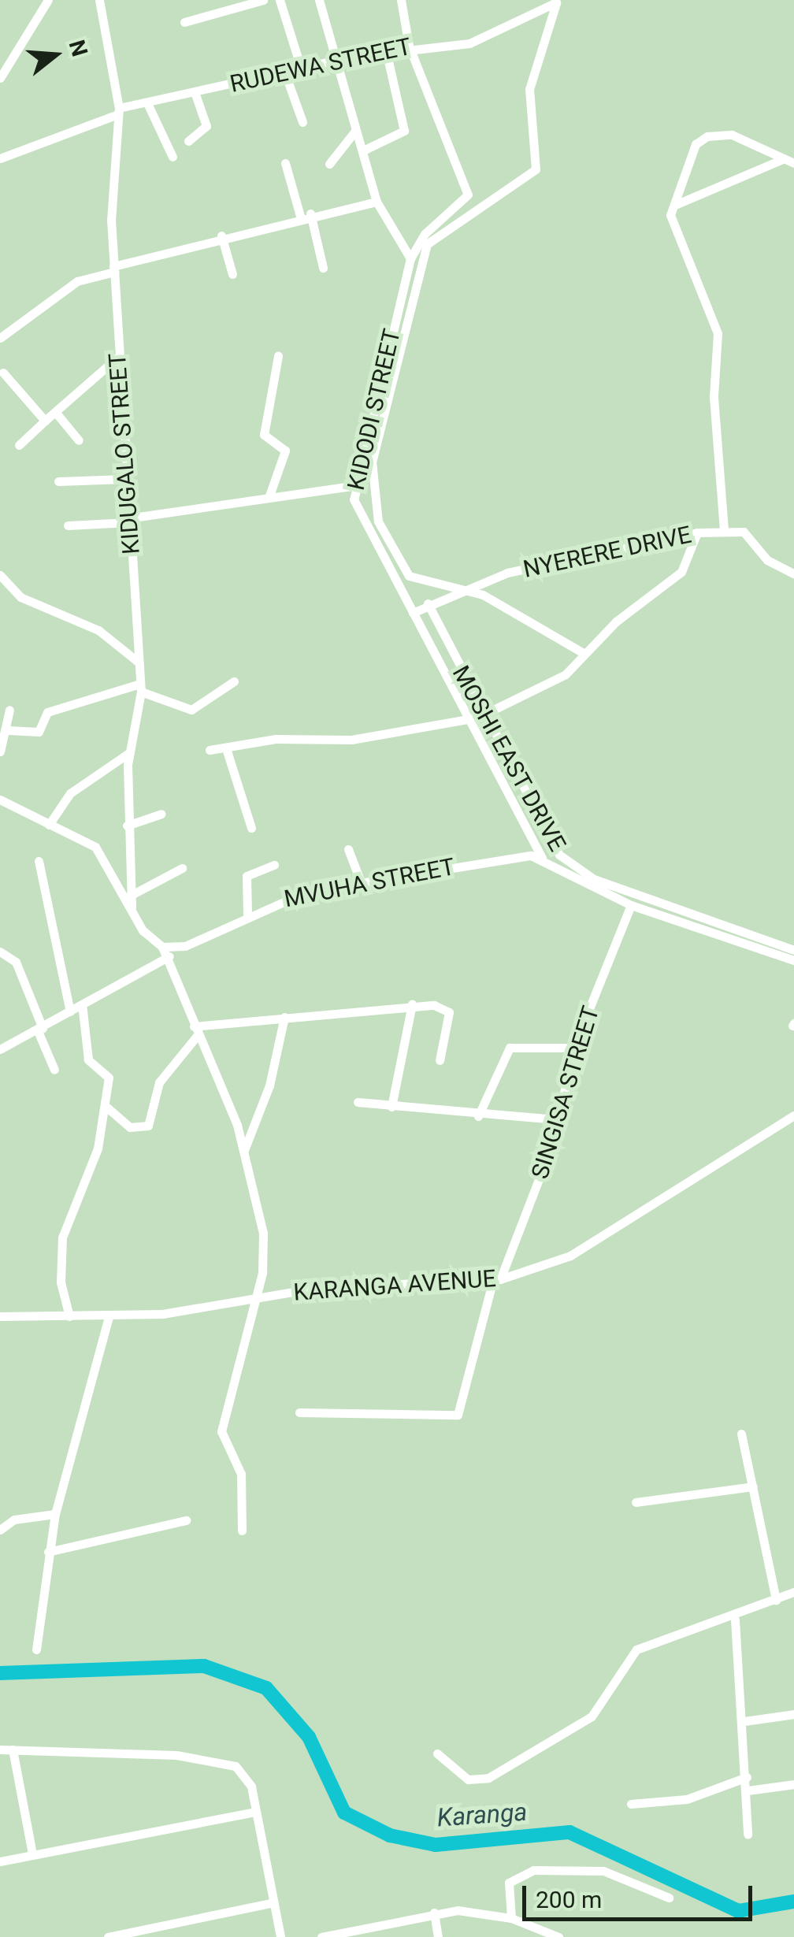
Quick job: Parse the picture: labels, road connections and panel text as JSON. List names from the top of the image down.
{
  "streets": {
    "street": [
      "RUDEWA STREET",
      "KIDODI STREET",
      "KIDUGALO STREET",
      "NYERERE DRIVE",
      "MOSHI EAST DRIVE",
      "MVUHA STREET",
      "SINGISA STREET",
      "KARANGA AVENUE"
    ]
  },
  "crossings": [
    ["RUDEWA STREET", "KIDODI STREET"],
    ["RUDEWA STREET", "KIDUGALO STREET"],
    ["KIDODI STREET", "NYERERE DRIVE"],
    ["KIDODI STREET", "MOSHI EAST DRIVE"],
    ["KIDODI STREET", "MVUHA STREET"],
    ["NYERERE DRIVE", "MOSHI EAST DRIVE"],
    ["SINGISA STREET", "KARANGA AVENUE"]
  ],
  "water": ["Karanga"],
  "scale_bar": "200 m",
  "north": "right"
}
